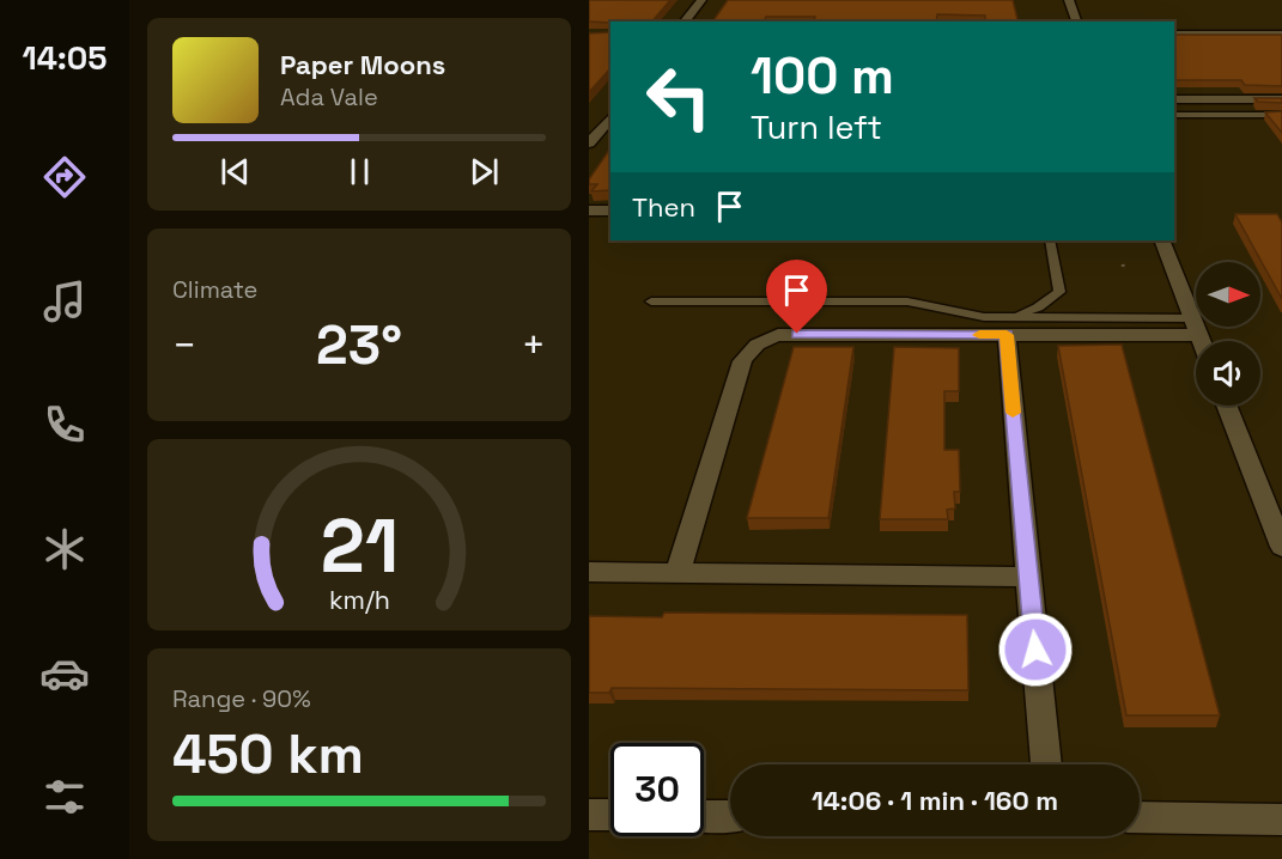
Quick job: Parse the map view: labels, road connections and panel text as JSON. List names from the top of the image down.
{
  "north": "right",
  "page": {
    "tabs": "14:05",
    "turn": ["100 m", "Turn left"],
    "song": ["Paper Moons", "Ada Vale"],
    "then": "Then",
    "tile": [
      "Climate",
      ["Range · 90%", "450 km"]
    ],
    "heat": ["−", "23°", "+"],
    "limit": "30",
    "trip": "14:06 · 1 min · 160 m",
    "gauge": ["21", "km/h"]
  }
}
